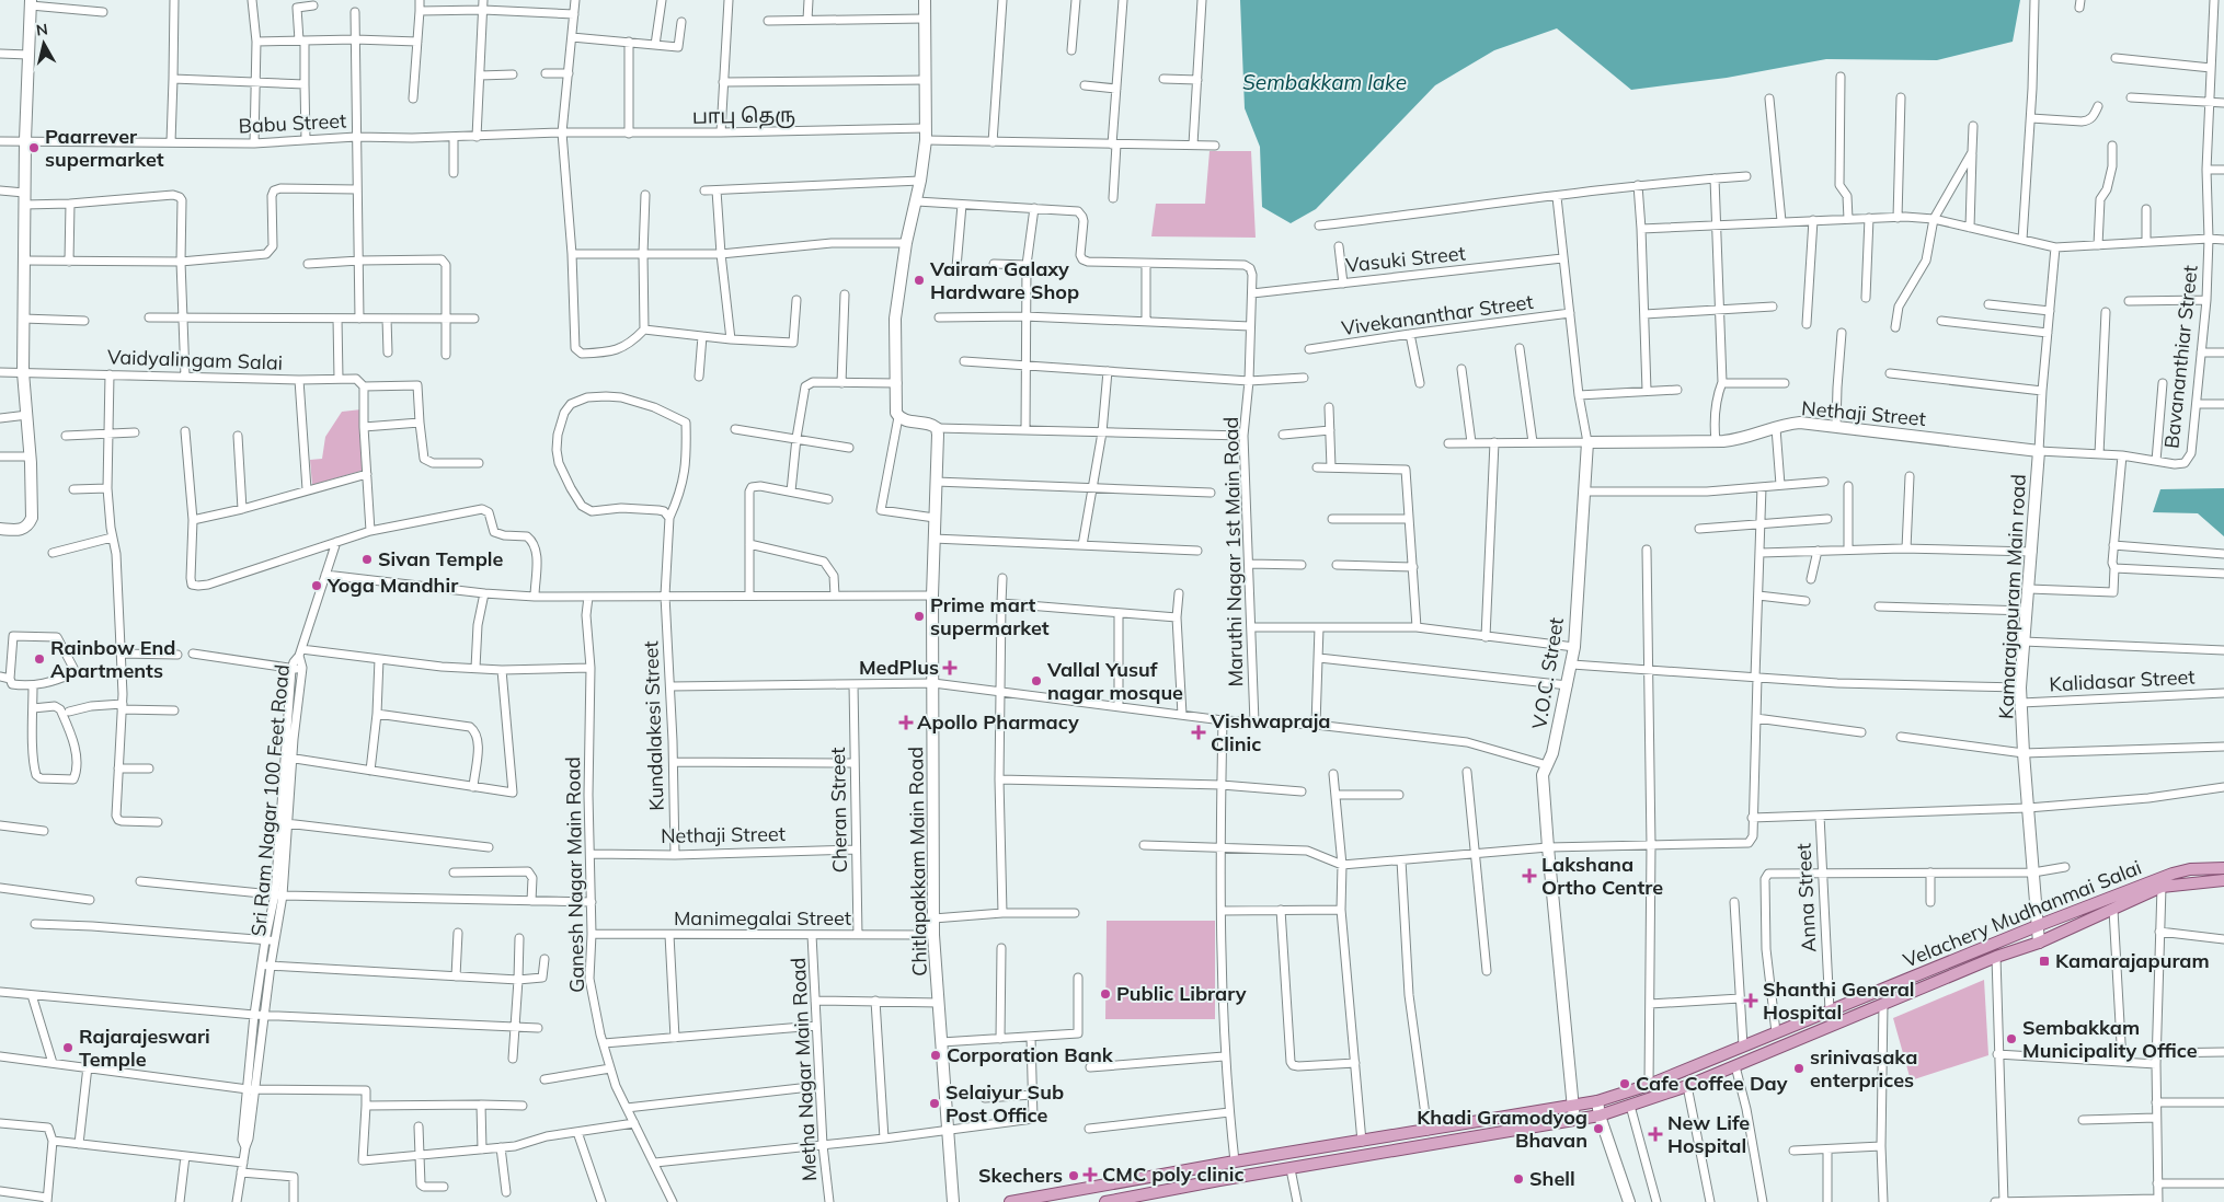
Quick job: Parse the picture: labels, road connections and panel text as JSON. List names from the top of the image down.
{
  "streets": {
    "main road": ["Velachery Mudhanmai Salai"],
    "street": [
      "பாபு தெரு",
      "Babu Street",
      "Vasuki Street",
      "Vivekananthar Street",
      "Bavananthiar Street",
      "Vaidyalingam Salai",
      "Nethaji Street",
      "Maruthi Nagar 1st Main Road",
      "Kamarajapuram Main road",
      "V.O.C. Street",
      "Kalidasar Street",
      "Kundalakesi Street",
      "Sri Ram Nagar 100 Feet Road",
      "Cheran Street",
      "Chitlapakkam Main Road",
      "Ganesh Nagar Main Road",
      "Anna Street",
      "Manimegalai Street",
      "Metha Nagar Main Road"
    ]
  },
  "crossings": [
    ["பாபு தெரு", "Babu Street"],
    ["Vasuki Street", "Maruthi Nagar 1st Main Road"],
    ["Vasuki Street", "V.O.C. Street"],
    ["Vivekananthar Street", "V.O.C. Street"],
    ["Bavananthiar Street", "Nethaji Street"],
    ["Bavananthiar Street", "Kamarajapuram Main road"],
    ["Nethaji Street", "Kamarajapuram Main road"],
    ["Nethaji Street", "V.O.C. Street"],
    ["Nethaji Street", "Kundalakesi Street"],
    ["Nethaji Street", "Cheran Street"],
    ["Nethaji Street", "Ganesh Nagar Main Road"],
    ["Kamarajapuram Main road", "Kalidasar Street"],
    ["Kamarajapuram Main road", "Velachery Mudhanmai Salai"],
    ["V.O.C. Street", "Velachery Mudhanmai Salai"],
    ["Cheran Street", "Manimegalai Street"],
    ["Chitlapakkam Main Road", "Manimegalai Street"],
    ["Ganesh Nagar Main Road", "Manimegalai Street"],
    ["Anna Street", "Velachery Mudhanmai Salai"],
    ["Manimegalai Street", "Metha Nagar Main Road"]
  ],
  "water": ["Sembakkam lake"],
  "places": {
    "other": [
      "Paarrever supermarket",
      "Vairam Galaxy Hardware Shop",
      "Sivan Temple",
      "Yoga Mandhir",
      "Prime mart supermarket",
      "Rainbow End Apartments",
      "Vallal Yusuf nagar mosque",
      "Public Library",
      "Sembakkam Municipality Office",
      "Rajarajeswari Temple",
      "Corporation Bank",
      "srinivasaka enterprices",
      "Cafe Coffee Day",
      "Selaiyur Sub Post Office",
      "Khadi Gramodyog Bhavan",
      "Skechers",
      "Shell"
    ],
    "health": [
      "MedPlus",
      "Apollo Pharmacy",
      "Vishwapraja Clinic",
      "Lakshana Ortho Centre",
      "Shanthi General Hospital",
      "New Life Hospital",
      "CMC poly clinic"
    ],
    "transit": ["Kamarajapuram"]
  },
  "north": "top"
}
